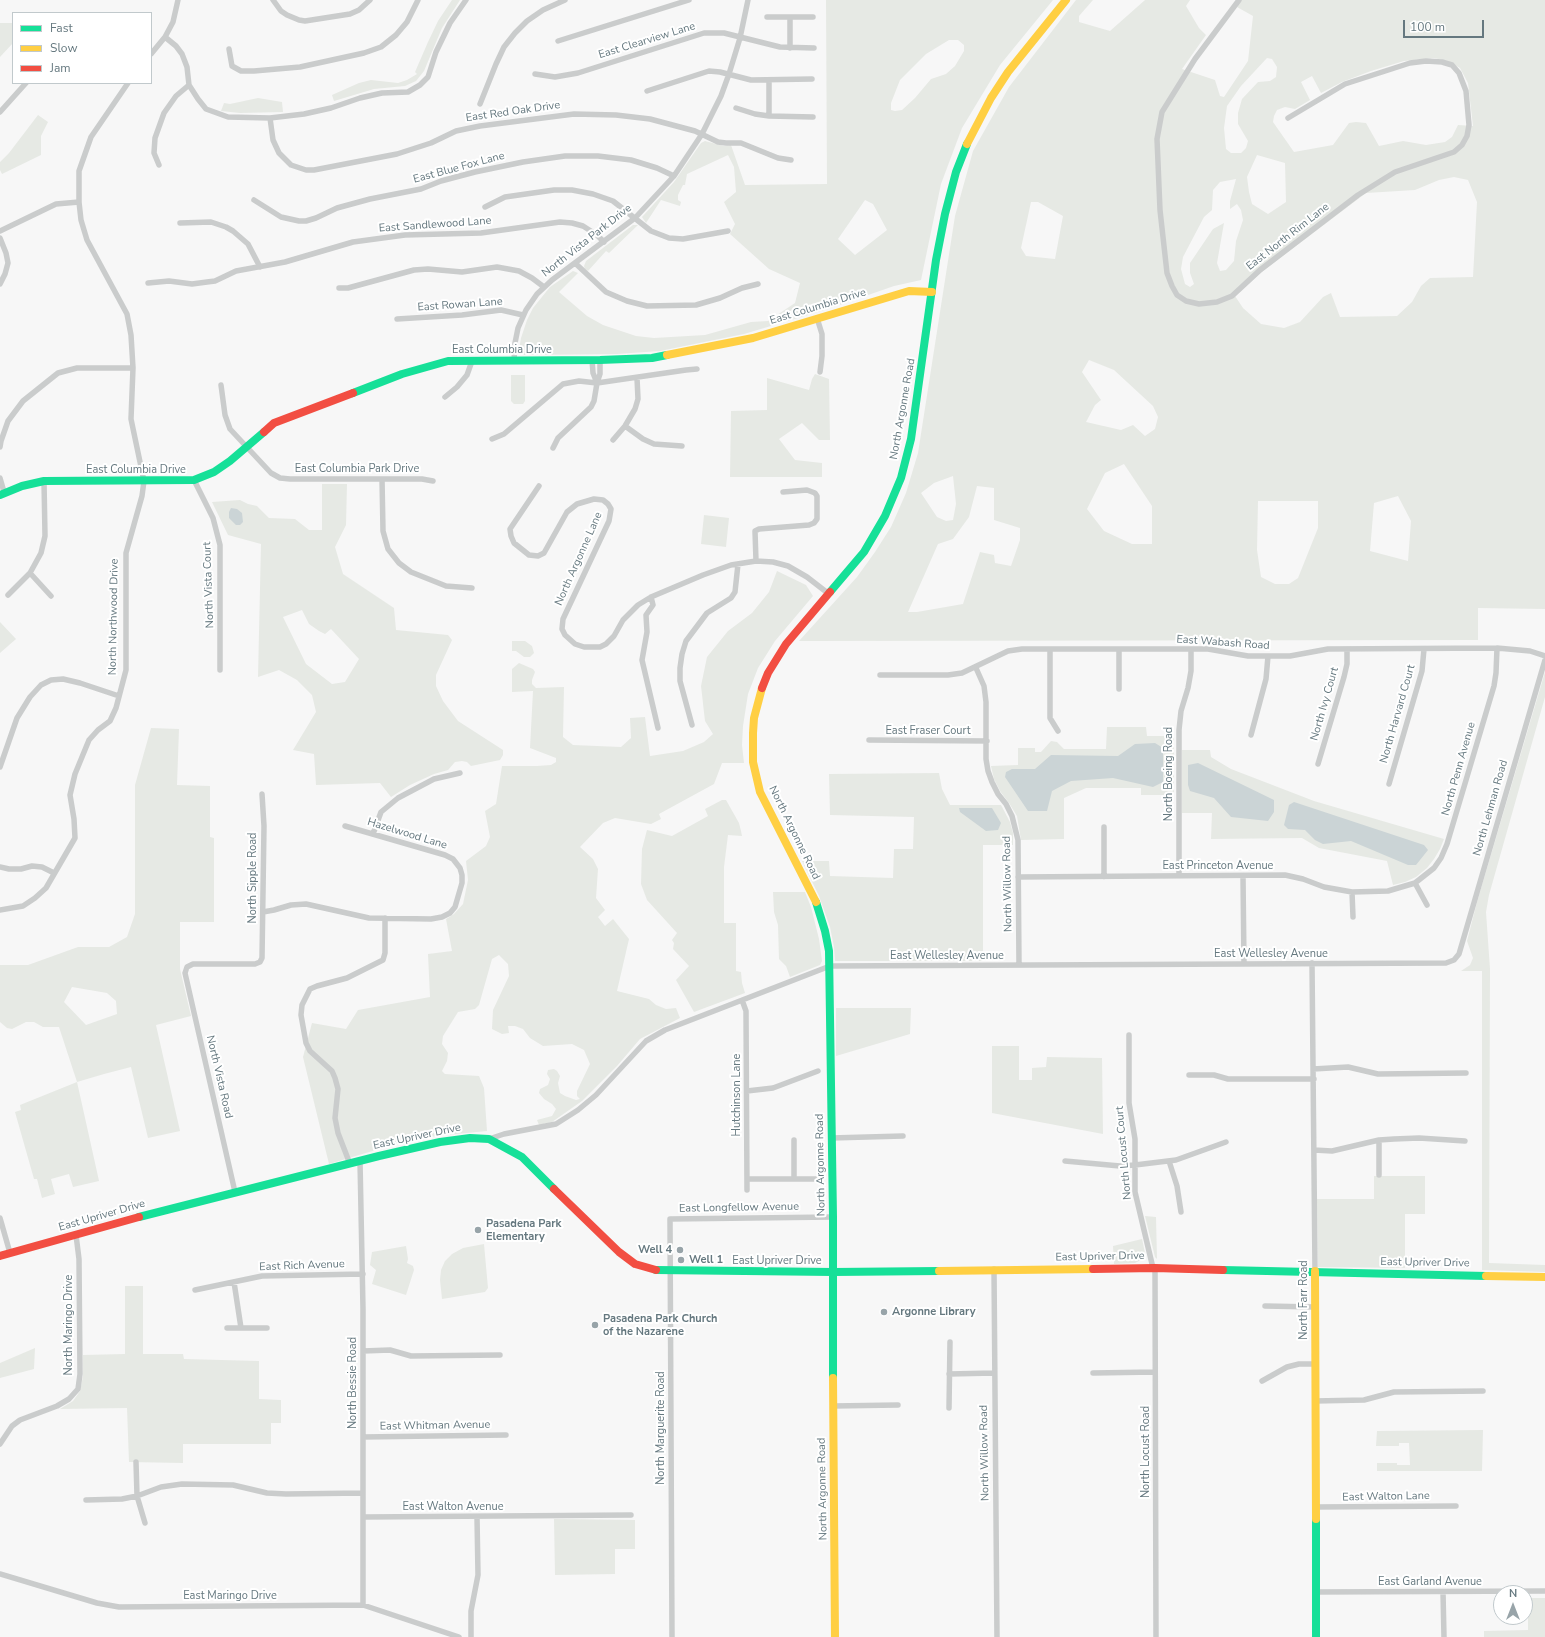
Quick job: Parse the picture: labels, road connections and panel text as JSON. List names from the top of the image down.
{
  "streets": {
    "main road": [
      "East Columbia Drive",
      "North Argonne Road",
      "East Upriver Drive",
      "North Farr Road"
    ],
    "street": [
      "East Clearview Lane",
      "East Red Oak Drive",
      "East Blue Fox Lane",
      "East Sandlewood Lane",
      "East North Rim Lane",
      "North Vista Park Drive",
      "East Rowan Lane",
      "East Columbia Park Drive",
      "North Argonne Lane",
      "North Vista Court",
      "North Northwood Drive",
      "East Wabash Road",
      "North Ivy Court",
      "North Harvard Court",
      "East Fraser Court",
      "North Penn Avenue",
      "North Boeing Road",
      "North Lehman Road",
      "Hazelwood Lane",
      "East Princeton Avenue",
      "North Sipple Road",
      "North Willow Road",
      "East Wellesley Avenue",
      "North Vista Road",
      "Hutchinson Lane",
      "North Locust Court",
      "East Longfellow Avenue",
      "East Rich Avenue",
      "North Maringo Drive",
      "North Bessie Road",
      "East Whitman Avenue",
      "North Marguerite Road",
      "North Locust Road",
      "East Walton Lane",
      "East Walton Avenue",
      "East Garland Avenue",
      "East Maringo Drive"
    ]
  },
  "crossings": [
    ["East Clearview Lane", "North Vista Park Drive"],
    ["East Red Oak Drive", "North Vista Park Drive"],
    ["East Blue Fox Lane", "North Vista Park Drive"],
    ["East Sandlewood Lane", "North Vista Park Drive"],
    ["North Vista Park Drive", "East Rowan Lane"],
    ["North Vista Park Drive", "East Columbia Drive"],
    ["East Columbia Drive", "North Argonne Road"],
    ["East Columbia Drive", "East Columbia Park Drive"],
    ["East Columbia Drive", "North Vista Court"],
    ["East Columbia Drive", "North Northwood Drive"],
    ["North Argonne Road", "East Wellesley Avenue"],
    ["North Argonne Road", "East Upriver Drive"],
    ["North Argonne Road", "East Longfellow Avenue"],
    ["East Wabash Road", "North Ivy Court"],
    ["East Wabash Road", "North Harvard Court"],
    ["East Wabash Road", "North Penn Avenue"],
    ["East Wabash Road", "North Boeing Road"],
    ["East Wabash Road", "North Willow Road"],
    ["East Fraser Court", "North Willow Road"],
    ["North Penn Avenue", "East Princeton Avenue"],
    ["North Boeing Road", "East Princeton Avenue"],
    ["North Lehman Road", "East Wellesley Avenue"],
    ["East Princeton Avenue", "North Willow Road"],
    ["North Sipple Road", "North Vista Road"],
    ["North Willow Road", "East Wellesley Avenue"],
    ["North Willow Road", "East Upriver Drive"],
    ["East Wellesley Avenue", "Hutchinson Lane"],
    ["East Wellesley Avenue", "East Upriver Drive"],
    ["East Wellesley Avenue", "North Farr Road"],
    ["North Vista Road", "East Upriver Drive"],
    ["East Upriver Drive", "North Locust Court"],
    ["East Upriver Drive", "North Farr Road"],
    ["East Upriver Drive", "North Maringo Drive"],
    ["East Upriver Drive", "North Bessie Road"],
    ["East Upriver Drive", "North Marguerite Road"],
    ["East Upriver Drive", "North Locust Road"],
    ["North Locust Court", "North Locust Road"],
    ["East Longfellow Avenue", "North Marguerite Road"],
    ["East Rich Avenue", "North Bessie Road"],
    ["North Farr Road", "East Walton Lane"],
    ["North Farr Road", "East Garland Avenue"],
    ["North Bessie Road", "East Whitman Avenue"],
    ["North Bessie Road", "East Walton Avenue"],
    ["North Bessie Road", "East Maringo Drive"]
  ],
  "places": [
    "Pasadena Park Elementary",
    "Well 4",
    "Well 1",
    "Argonne Library",
    "Pasadena Park Church of the Nazarene"
  ],
  "legend": ["Fast", "Slow", "Jam"],
  "scale_bar": "100 m",
  "north": "top"
}
